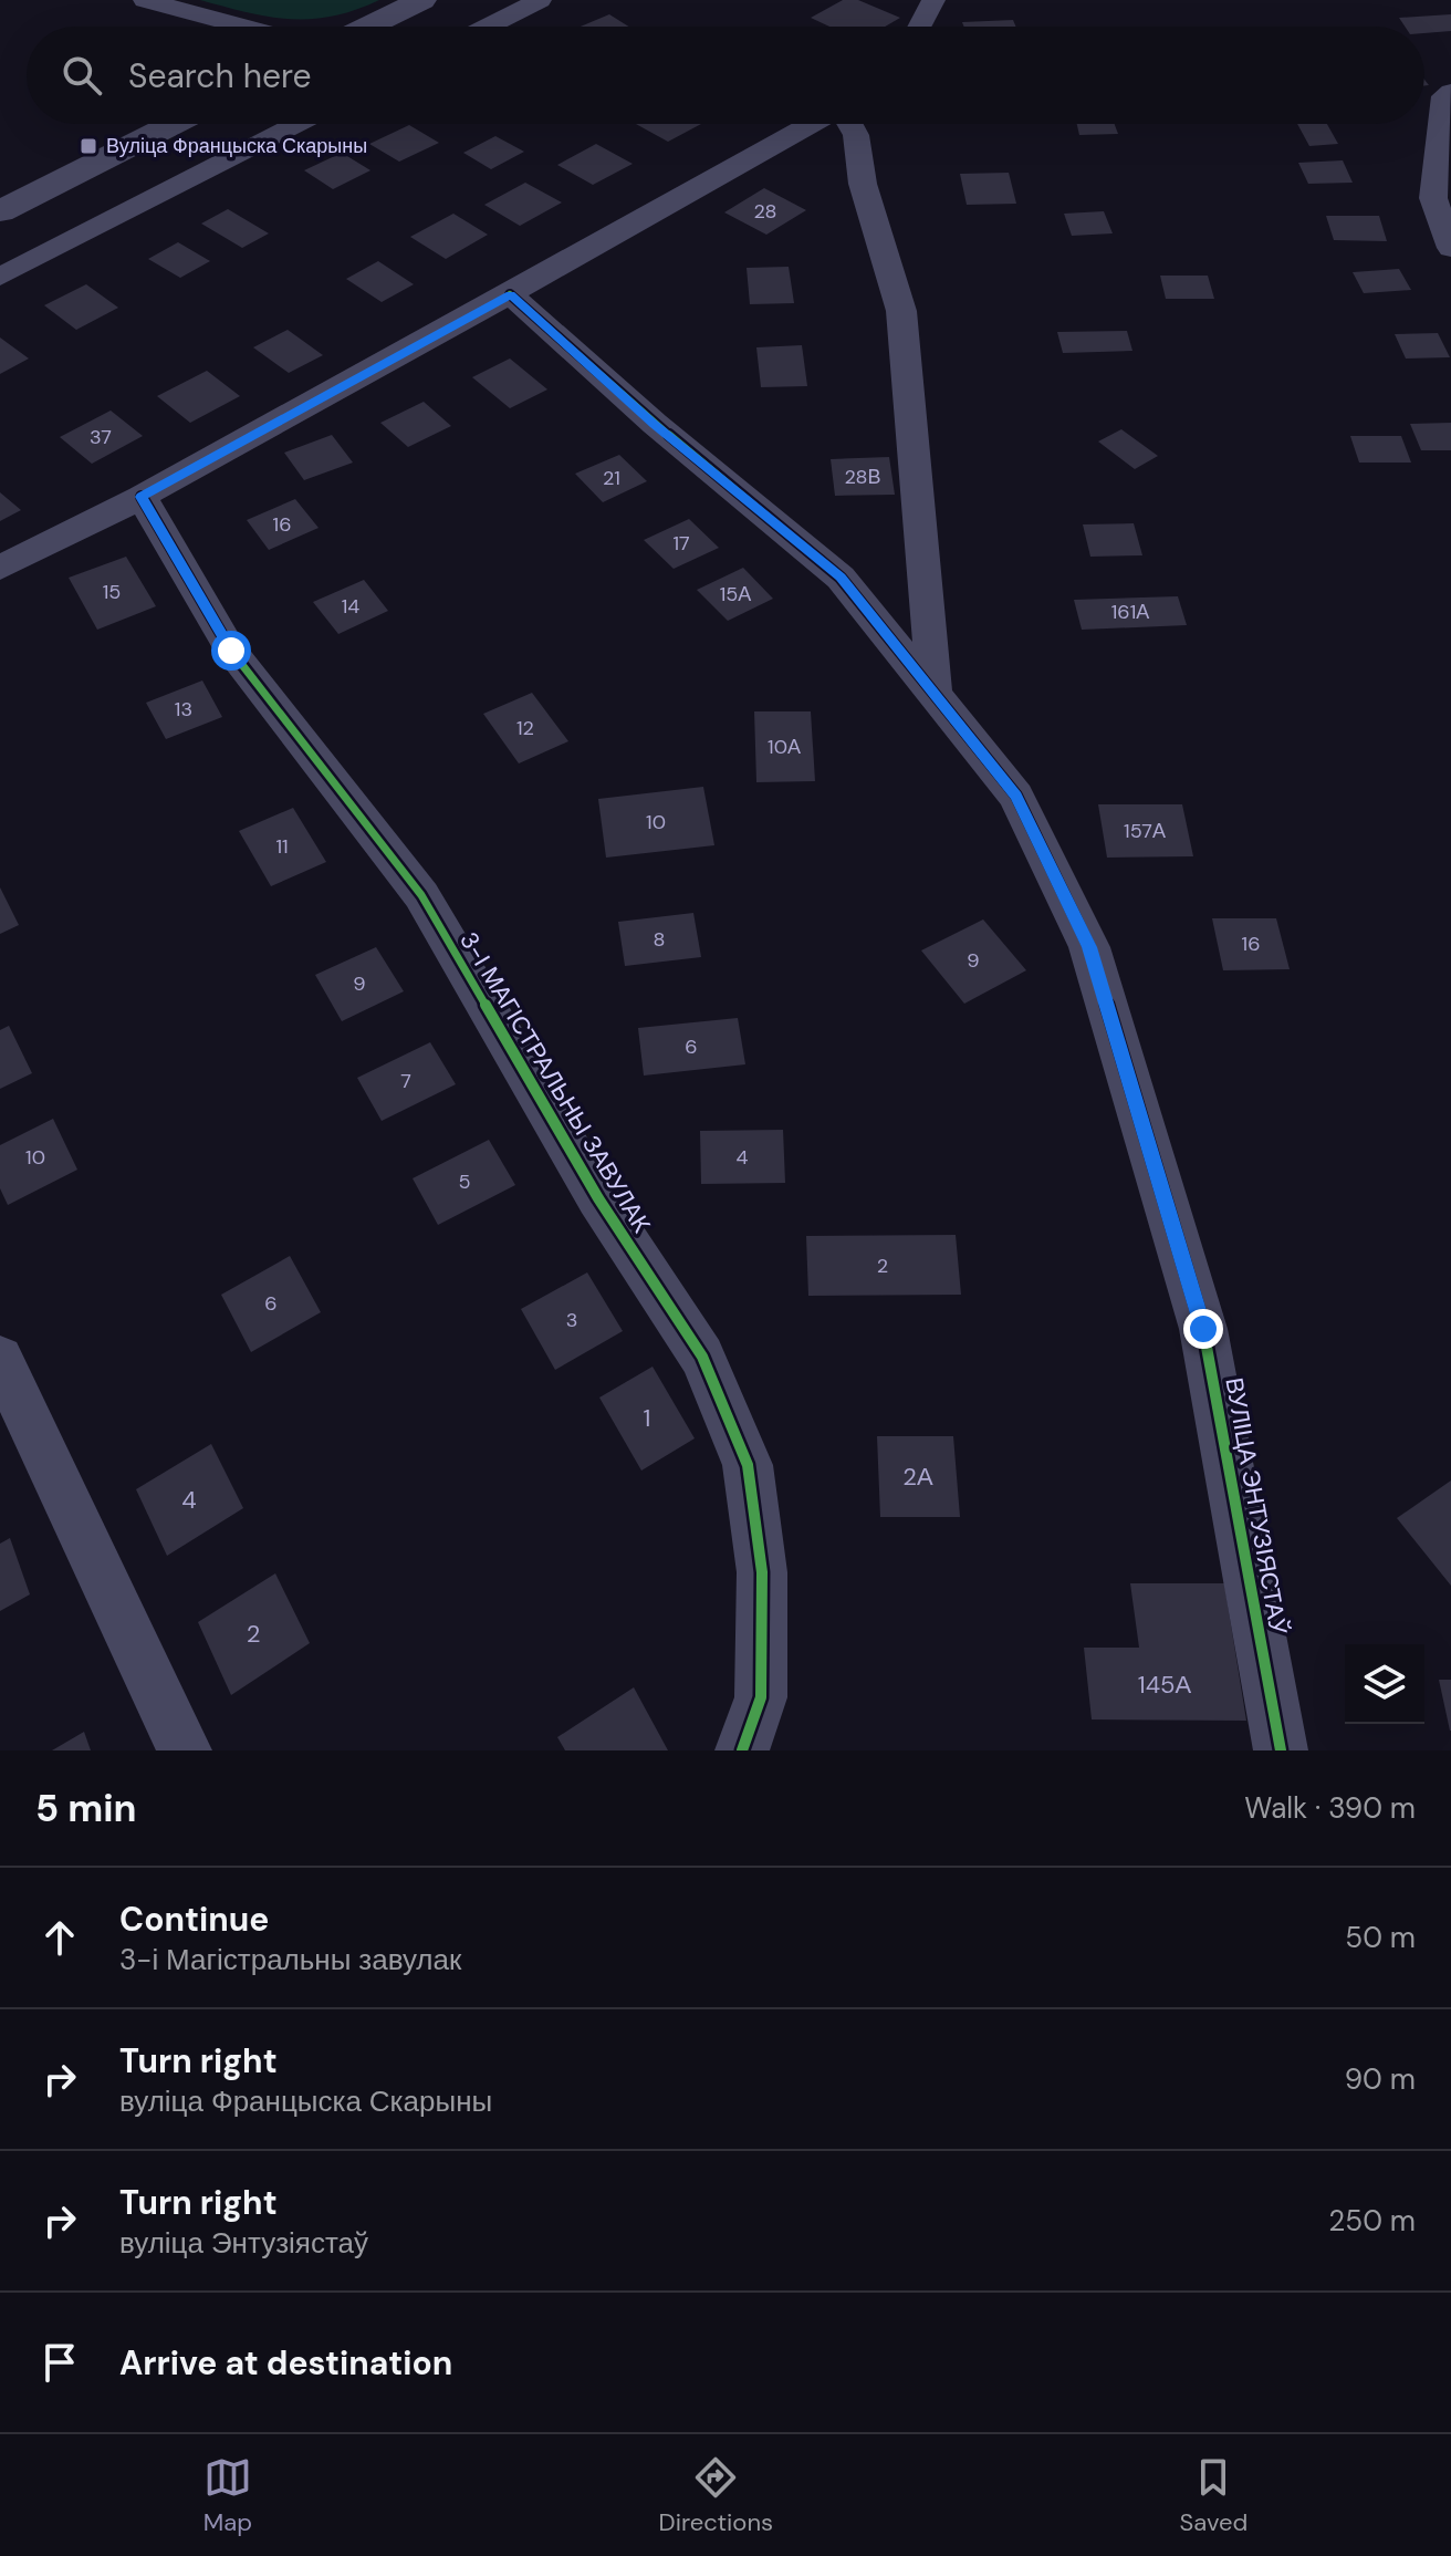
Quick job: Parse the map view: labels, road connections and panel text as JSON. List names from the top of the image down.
{
  "streets": {
    "street": ["3-І МАГІСТРАЛЬНЫ ЗАВУЛАК", "ВУЛІЦА ЭНТУЗІЯСТАЎ"]
  },
  "places": {
    "transit": ["Вуліца Францыска Скарыны"]
  },
  "house_numbers": [
    "28",
    "37",
    "28В",
    "21",
    "16",
    "17",
    "15",
    "15А",
    "14",
    "161А",
    "13",
    "12",
    "10А",
    "10",
    "157А",
    "11",
    "8",
    "16",
    "9",
    "9",
    "6",
    "7",
    "10",
    "4",
    "5",
    "2",
    "6",
    "3",
    "1",
    "2А",
    "4",
    "2",
    "145А"
  ],
  "page": {
    "search": "Search here",
    "heading": ["5 min", "Walk · 390 m"],
    "list": [
      ["Continue", "3-і Магістральны завулак", "50 m"],
      ["Turn right", "вуліца Францыска Скарыны", "90 m"],
      ["Turn right", "вуліца Энтузіястаў", "250 m"],
      "Arrive at destination"
    ],
    "nav": ["Map", "Directions", "Saved"]
  }
}
